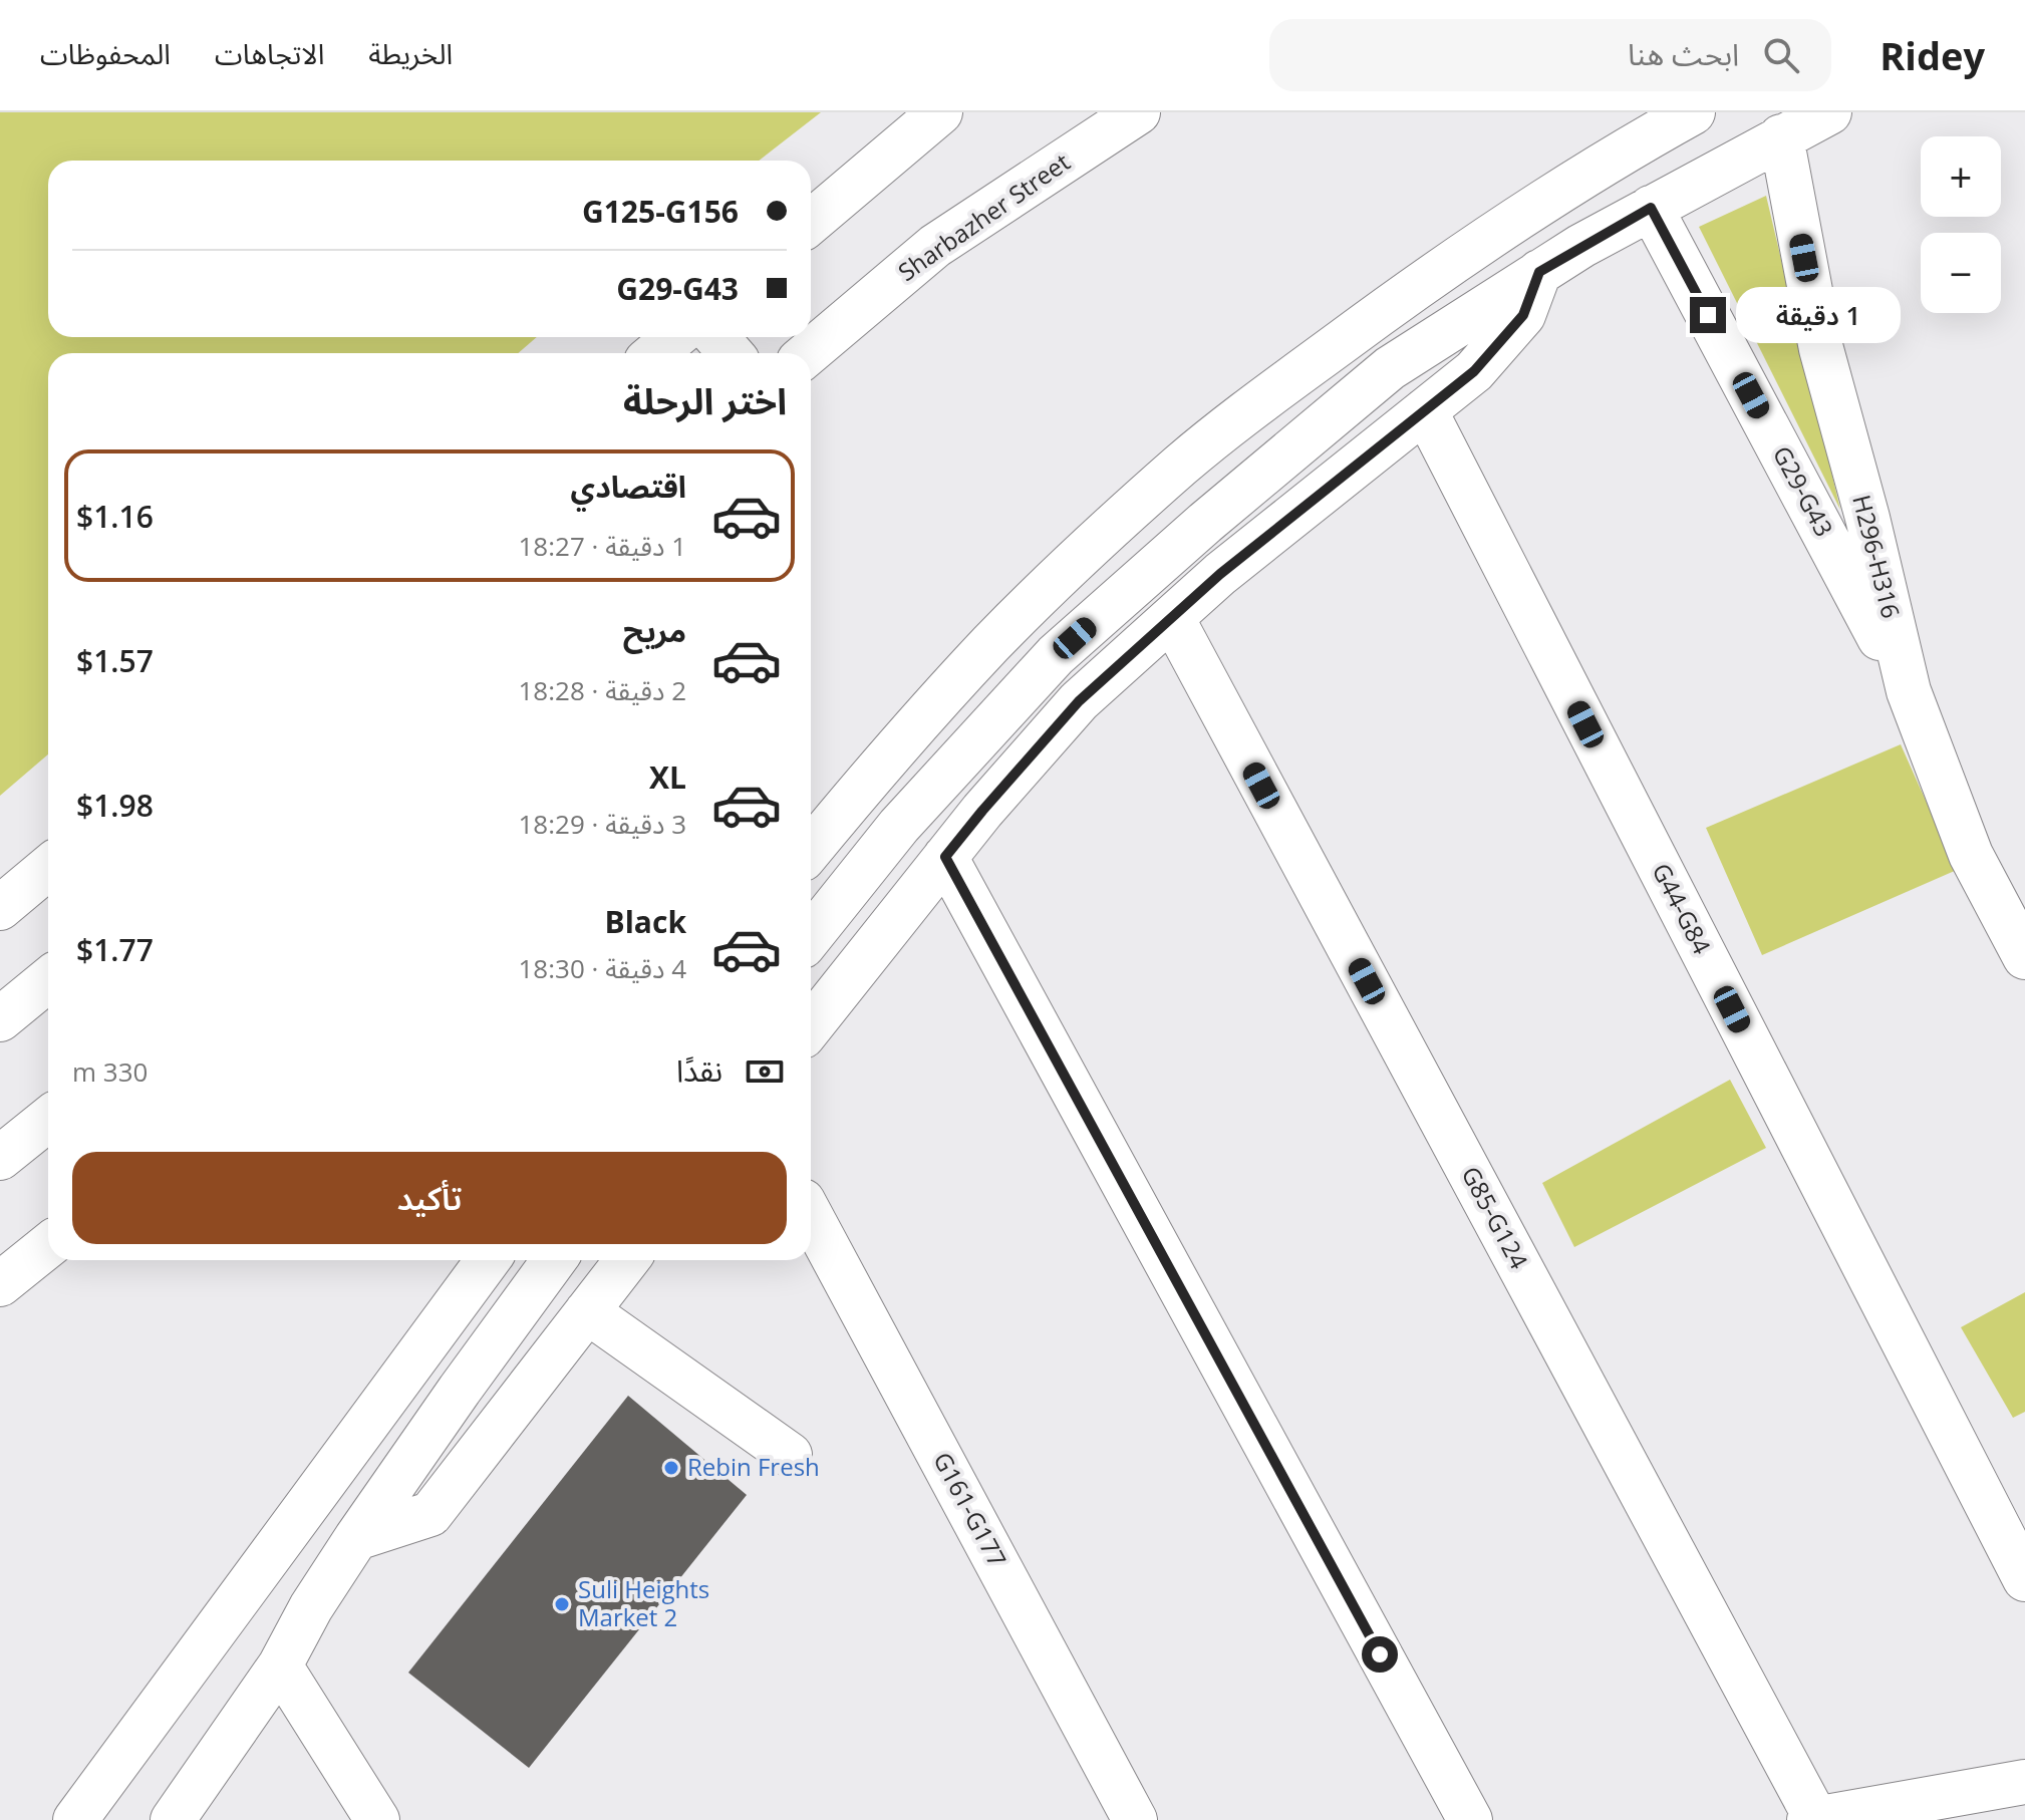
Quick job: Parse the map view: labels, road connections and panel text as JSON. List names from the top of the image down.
{
  "streets": {
    "street": [
      "Sharbazher Street",
      "G29-G43",
      "H296-H316",
      "G44-G84",
      "G85-G124",
      "G161-G177"
    ]
  },
  "crossings": [
    ["G29-G43", "H296-H316"]
  ],
  "places": ["Rebin Fresh", "Suli Heights Market 2"],
  "page": {
    "header": "Ridey",
    "search": "ابحث هنا",
    "nav": ["الخريطة", "الاتجاهات", "المحفوظات"],
    "map_buttons": ["+", "−"],
    "banner": ["G125-G156", "G29-G43"],
    "bubble": "1 دقيقة",
    "heading": "اختر الرحلة",
    "list": [
      {
        "name": "اقتصادي",
        "note": "1 دقيقة · 18:27",
        "value": "$1.16"
      },
      {
        "name": "مريح",
        "note": "2 دقيقة · 18:28",
        "value": "$1.57"
      },
      {
        "name": "XL",
        "note": "3 دقيقة · 18:29",
        "value": "$1.98"
      },
      {
        "name": "Black",
        "note": "4 دقيقة · 18:30",
        "value": "$1.77"
      }
    ],
    "pay": ["نقدًا", "330 m"],
    "buttons": "تأكيد"
  }
}
